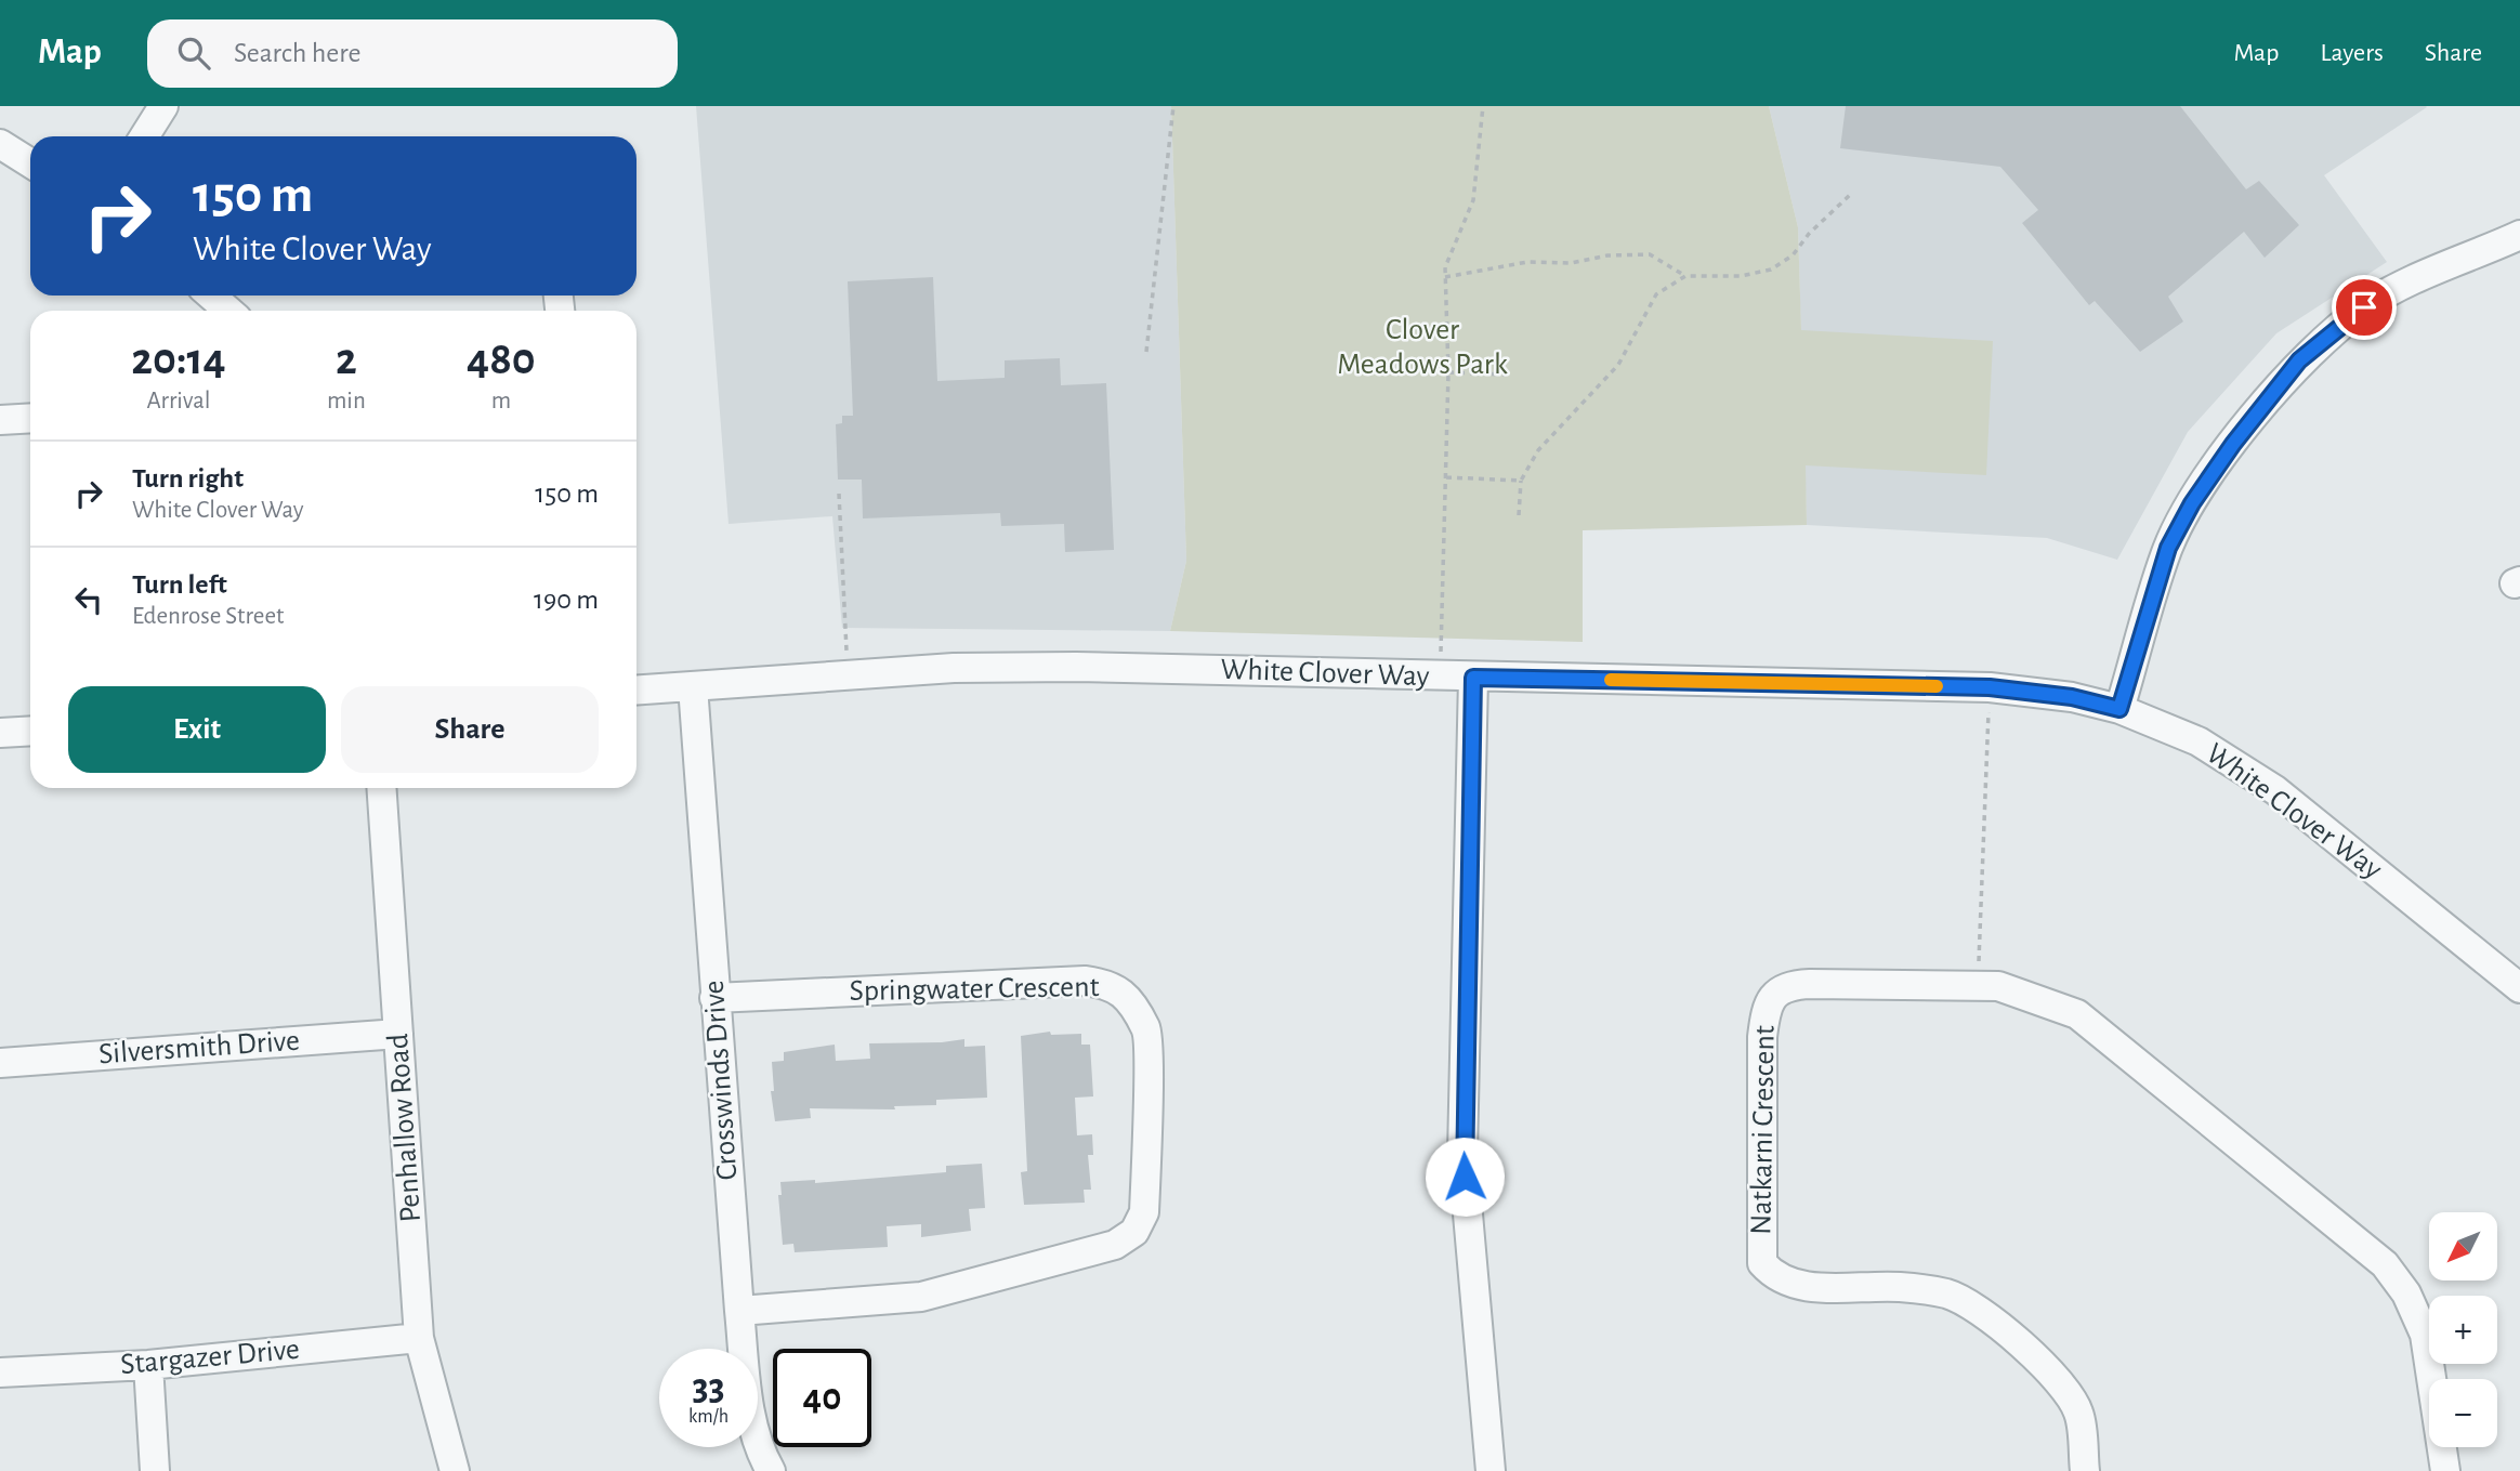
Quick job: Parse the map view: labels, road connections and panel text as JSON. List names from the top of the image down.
{
  "streets": {
    "street": [
      "White Clover Way",
      "Springwater Crescent",
      "Silversmith Drive",
      "Crosswinds Drive",
      "Penhallow Road",
      "Natkarni Crescent",
      "Stargazer Drive"
    ]
  },
  "crossings": [
    ["White Clover Way", "Crosswinds Drive"],
    ["Springwater Crescent", "Crosswinds Drive"],
    ["Silversmith Drive", "Penhallow Road"],
    ["Penhallow Road", "Stargazer Drive"]
  ],
  "parks": ["Clover Meadows Park"],
  "north": "bottom left",
  "page": {
    "header": "Map",
    "search": "Search here",
    "nav": ["Map", "Layers", "Share"],
    "turn": ["150 m", "White Clover Way"],
    "eta": [
      "20:14",
      "Arrival",
      "2",
      "min",
      "480",
      "m"
    ],
    "list": [
      {
        "name": "Turn right",
        "note": "White Clover Way",
        "value": "150 m"
      },
      {
        "name": "Turn left",
        "note": "Edenrose Street",
        "value": "190 m"
      }
    ],
    "buttons": ["Exit", "Share"],
    "map_buttons": ["+", "−"],
    "speed": "33 km/h",
    "limit": "40"
  }
}
